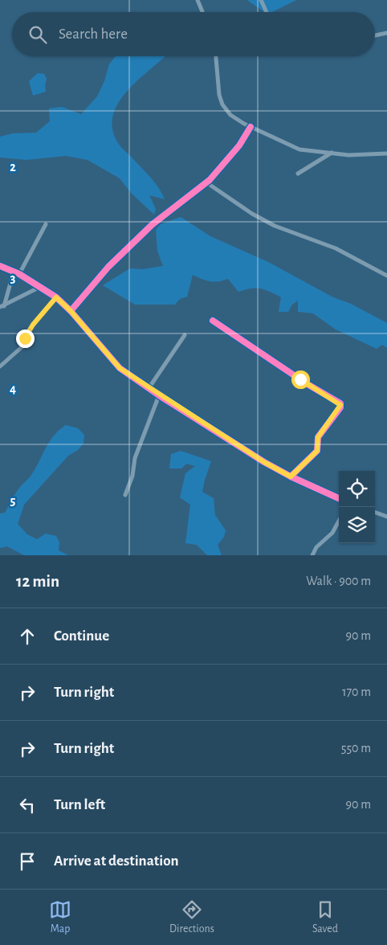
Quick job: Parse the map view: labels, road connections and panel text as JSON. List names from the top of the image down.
{
  "page": {
    "search": "Search here",
    "heading": ["12 min", "Walk · 900 m"],
    "list": [
      ["Continue", "90 m"],
      ["Turn right", "170 m"],
      ["Turn right", "550 m"],
      ["Turn left", "90 m"],
      "Arrive at destination"
    ],
    "nav": ["Map", "Directions", "Saved"]
  },
  "grid": {
    "rows": [
      "2",
      "3",
      "4",
      "5"
    ]
  }
}
